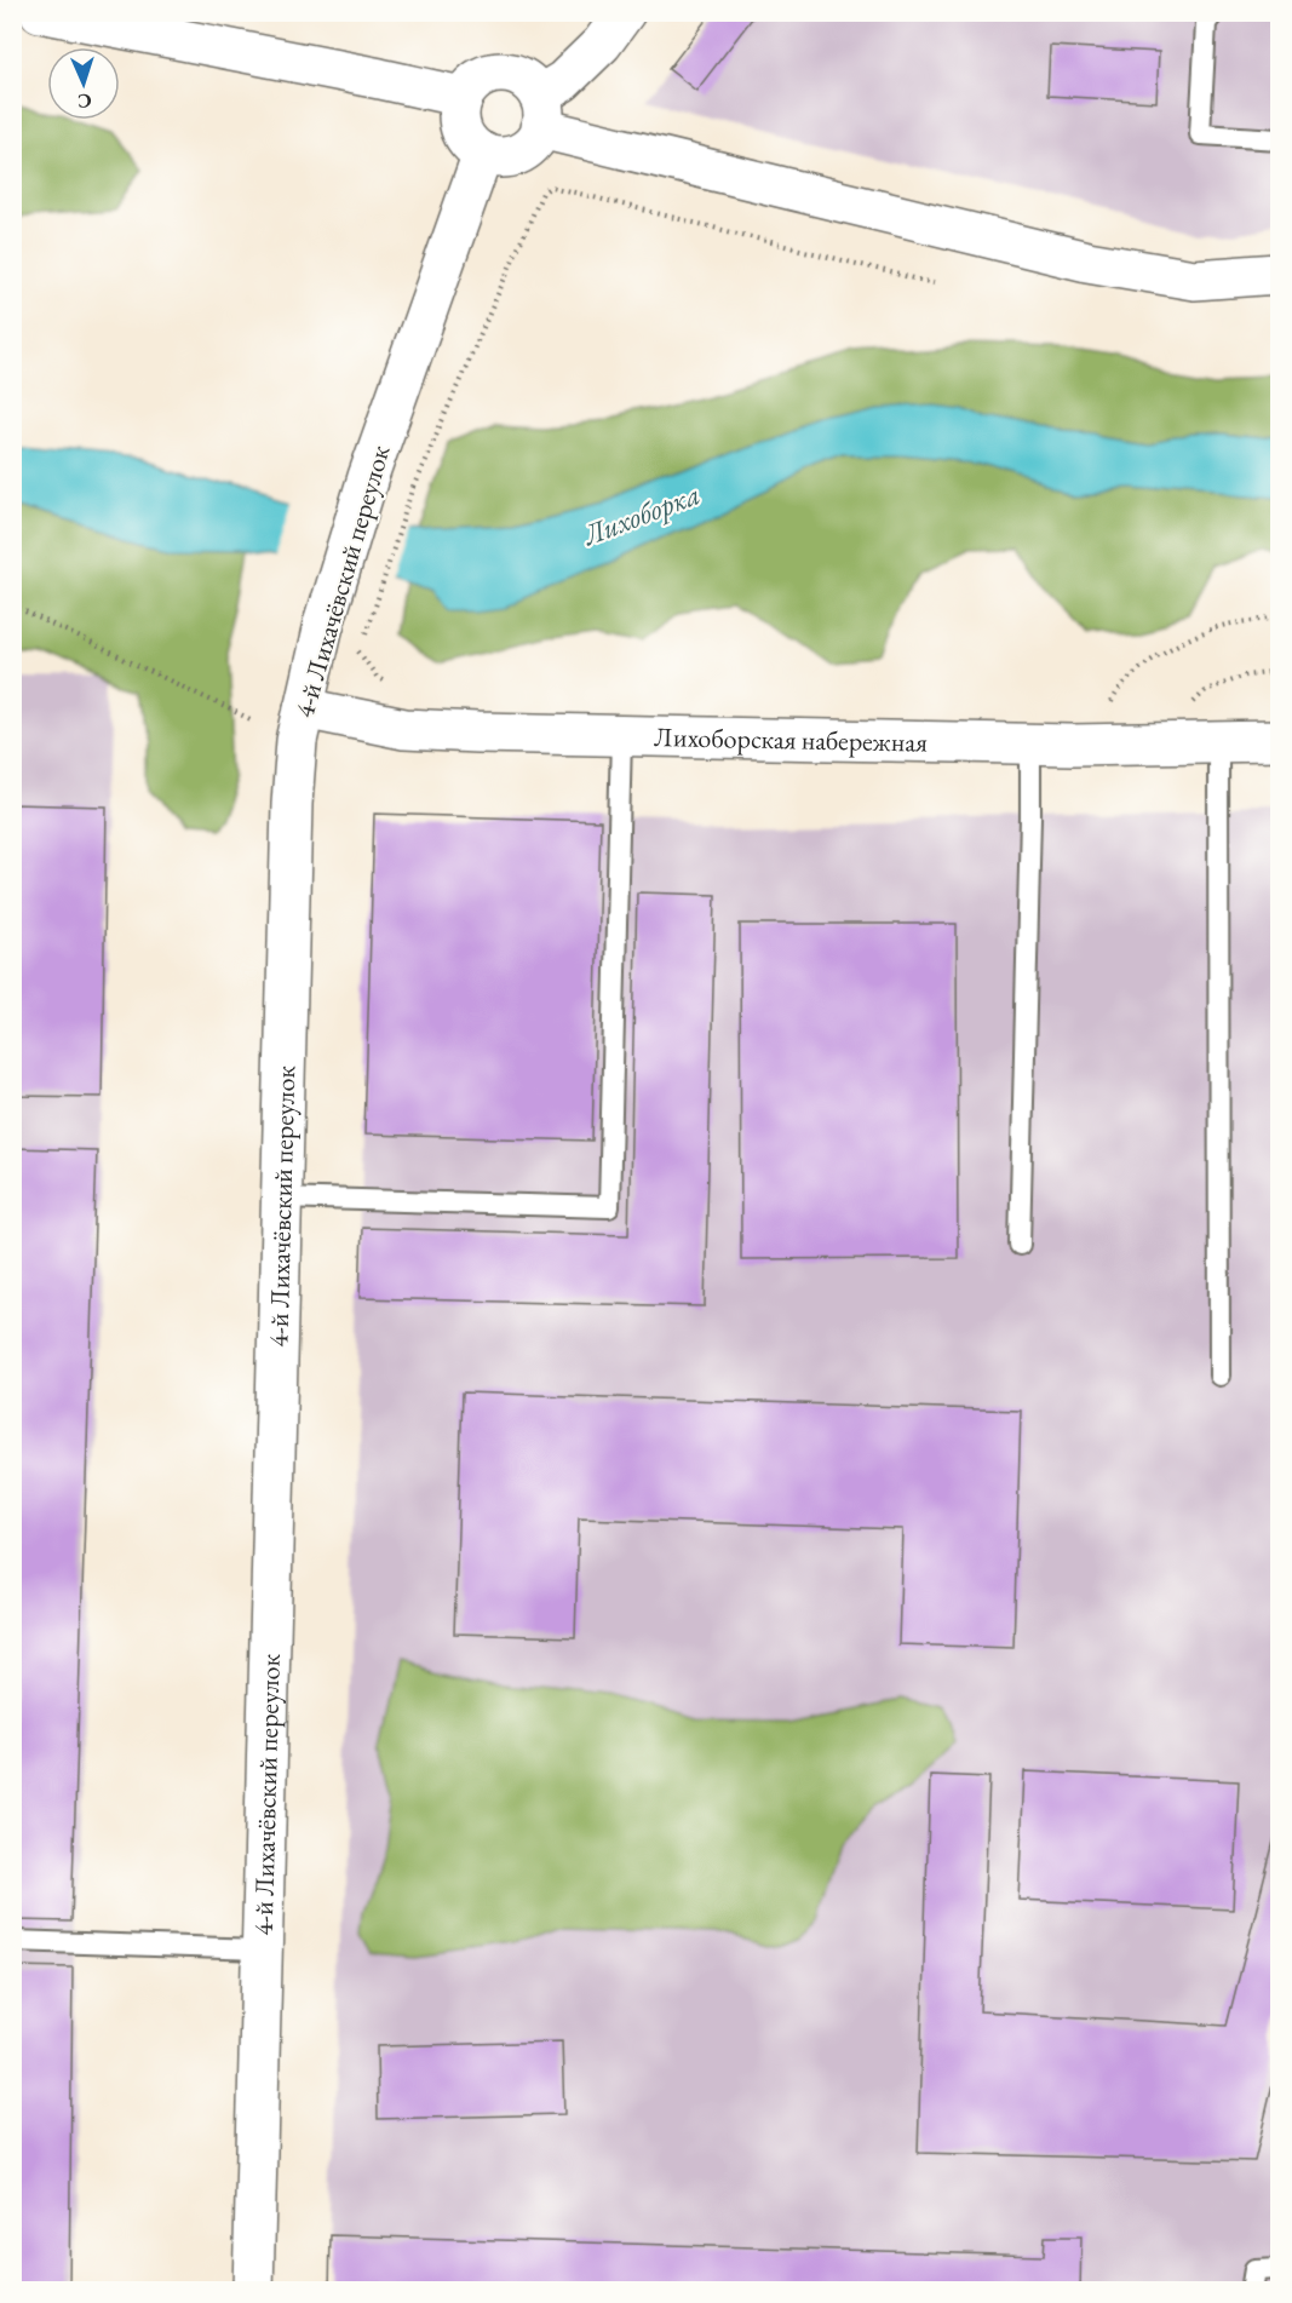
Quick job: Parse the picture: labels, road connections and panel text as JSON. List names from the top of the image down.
{
  "streets": {
    "street": ["4-й Лихачёвский переулок", "Лихоборская набережная"]
  },
  "crossings": [
    ["4-й Лихачёвский переулок", "Лихоборская набережная"]
  ],
  "water": ["Лихоборка"],
  "north": "bottom"
}
